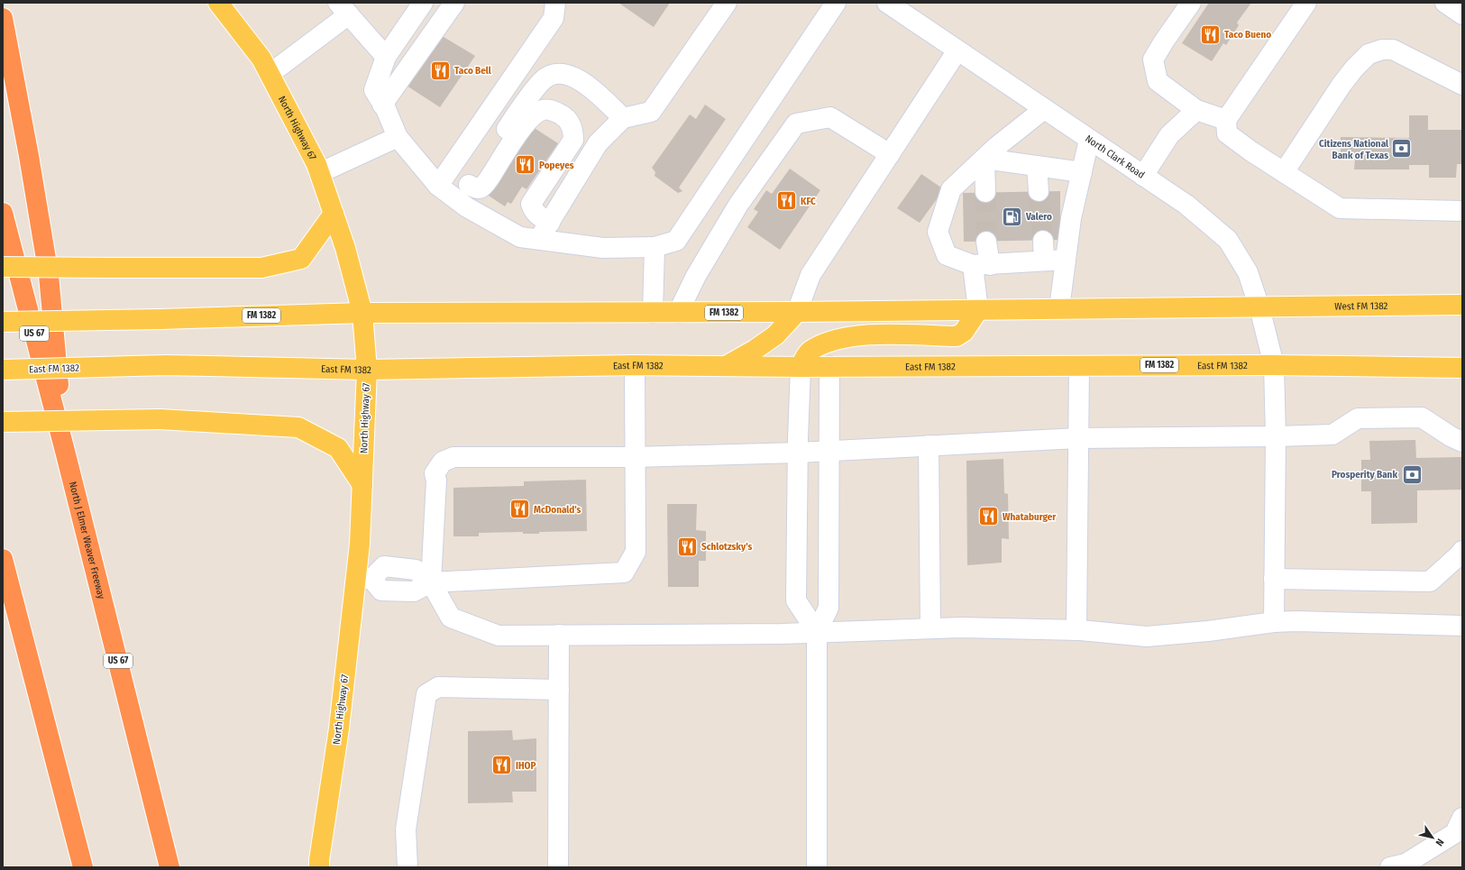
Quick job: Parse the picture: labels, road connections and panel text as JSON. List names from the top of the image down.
{
  "streets": {
    "highway": ["US 67", "North J Elmer Weaver Freeway"],
    "main road": [
      "North Highway 67",
      "West FM 1382",
      "FM 1382",
      "East FM 1382"
    ],
    "street": ["North Clark Road"]
  },
  "crossings": [
    ["North Highway 67", "FM 1382"],
    ["North Highway 67", "East FM 1382"],
    ["North Clark Road", "West FM 1382"],
    ["North Clark Road", "FM 1382"],
    ["North Clark Road", "East FM 1382"],
    ["West FM 1382", "FM 1382"],
    ["FM 1382", "East FM 1382"]
  ],
  "places": {
    "restaurant": [
      "Taco Bueno",
      "Taco Bell",
      "Popeyes",
      "KFC",
      "McDonald's",
      "Whataburger",
      "Schlotzsky's",
      "IHOP"
    ],
    "bank": ["Citizens National Bank of Texas", "Prosperity Bank"],
    "fuel station": ["Valero"]
  },
  "north": "bottom right"
}
